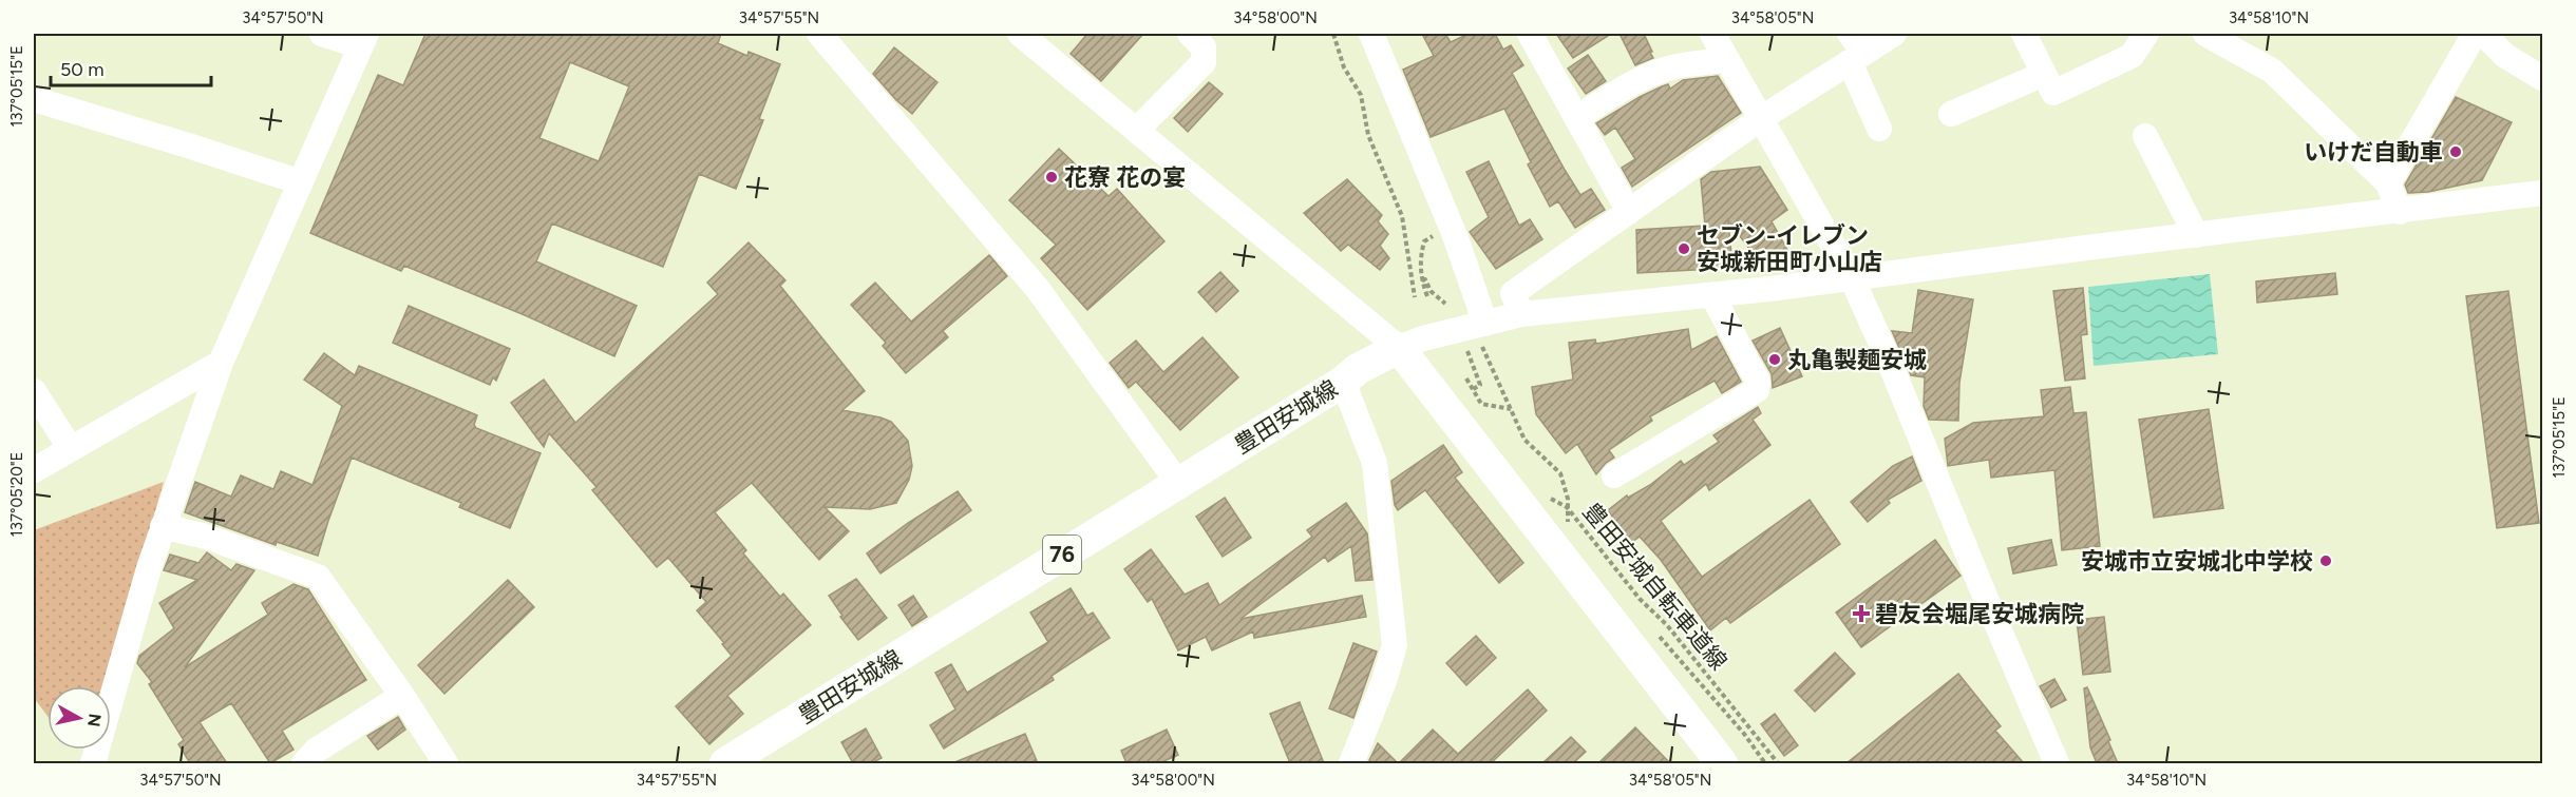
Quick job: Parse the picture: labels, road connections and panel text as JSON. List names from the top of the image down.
{
  "streets": {
    "main road": ["豊田安城線", "76"],
    "path": ["豊田安城自転車道線"]
  },
  "places": {
    "other": [
      "いけだ自動車",
      "花寮 花の宴",
      "セブン-イレブン 安城新田町小山店",
      "丸亀製麺安城",
      "安城市立安城北中学校"
    ],
    "health": ["碧友会堀尾安城病院"]
  },
  "scale_bar": "50 m",
  "north": "right",
  "coordinates": [
    "34°57'50\"N",
    "34°57'55\"N",
    "34°58'00\"N",
    "34°58'05\"N",
    "34°58'10\"N",
    "137°05'15\"E",
    "137°05'20\"E"
  ]
}
